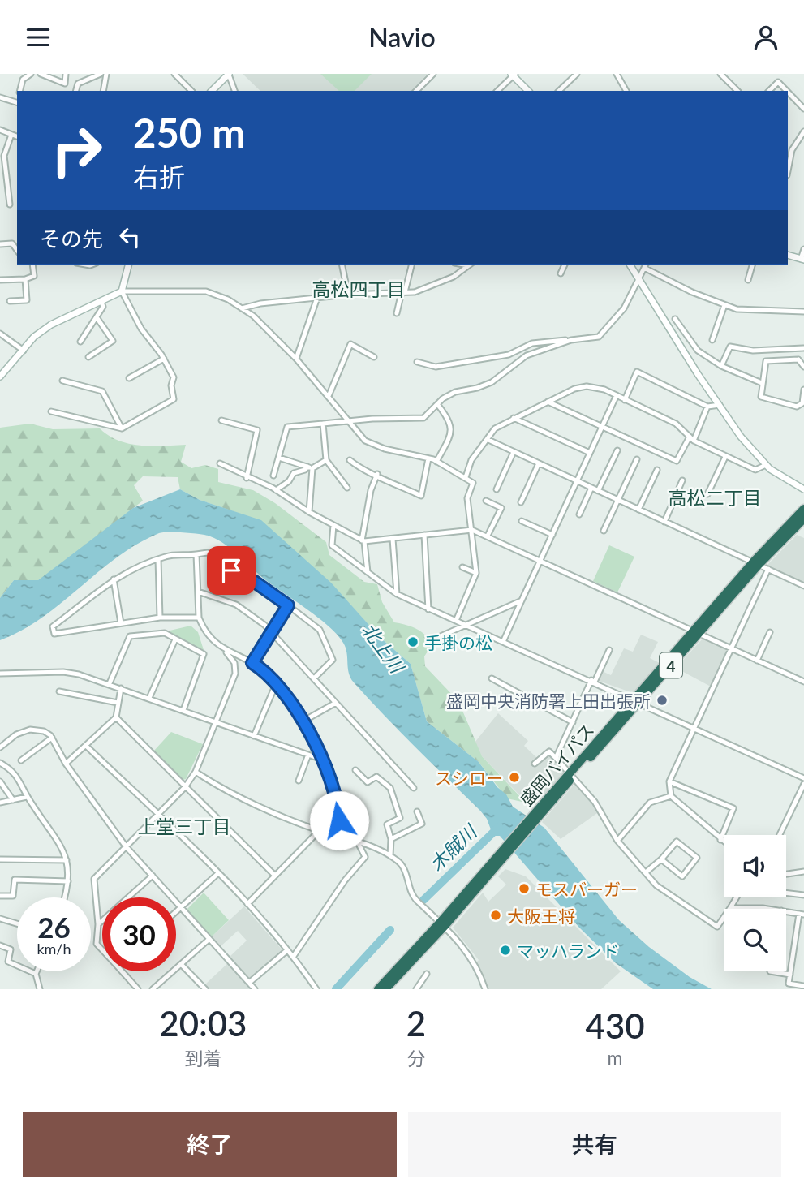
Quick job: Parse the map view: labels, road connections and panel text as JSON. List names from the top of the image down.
{
  "streets": {
    "highway": ["4", "盛岡バイパス"]
  },
  "districts": ["高松四丁目", "高松二丁目", "上堂三丁目"],
  "water": ["北上川", "木賊川"],
  "places": [
    "手掛の松",
    "盛岡中央消防署上田出張所",
    "スシロー",
    "モスバーガー",
    "大阪王将",
    "マッハランド"
  ],
  "page": {
    "header": "Navio",
    "turn": ["250 m", "右折"],
    "then": "その先",
    "speed": "26 km/h",
    "limit": "30",
    "eta": [
      "20:03",
      "到着",
      "2",
      "分",
      "430",
      "m"
    ],
    "buttons": ["終了", "共有"]
  }
}
